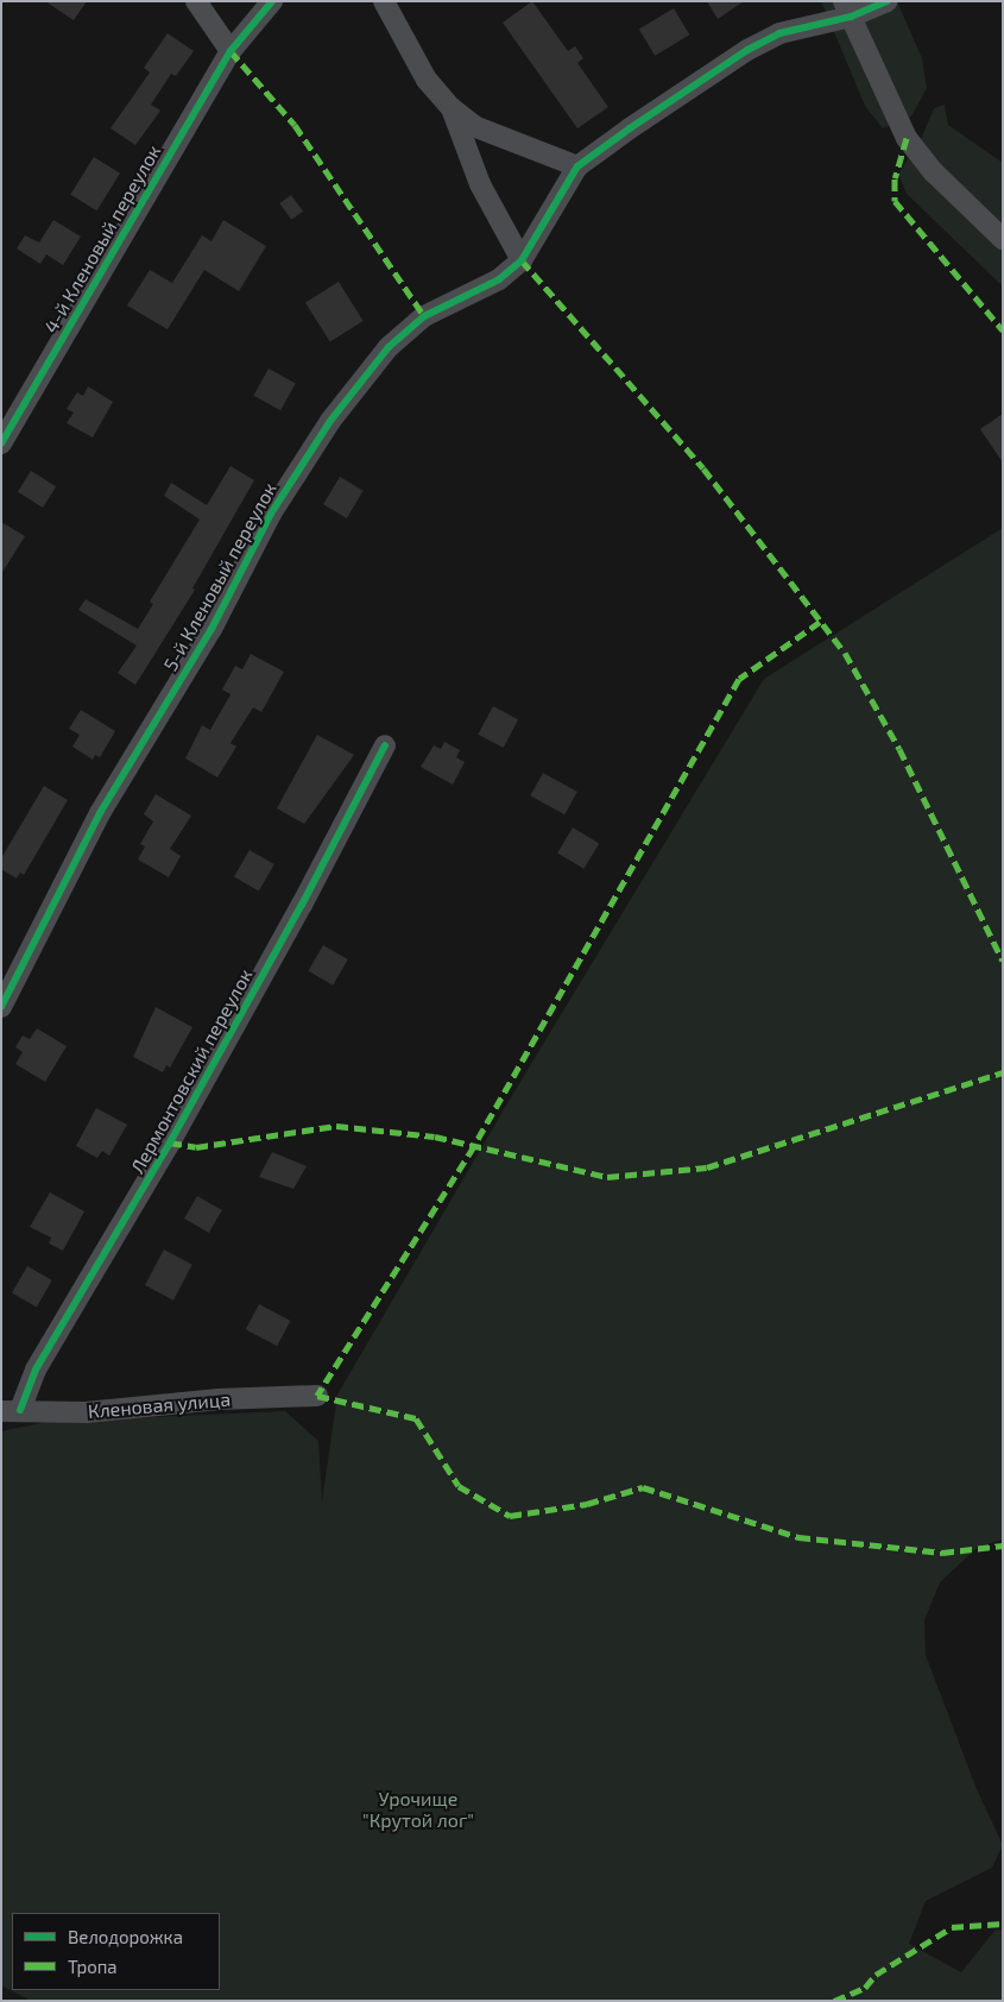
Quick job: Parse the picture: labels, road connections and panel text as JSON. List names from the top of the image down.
{
  "streets": {
    "street": [
      "4-й Кленовый переулок",
      "5-й Кленовый переулок",
      "Лермонтовский переулок",
      "Кленовая улица"
    ]
  },
  "crossings": [
    ["Лермонтовский переулок", "Кленовая улица"]
  ],
  "parks": ["Урочище \"Крутой лог\""],
  "legend": ["Велодорожка", "Тропа"]
}
